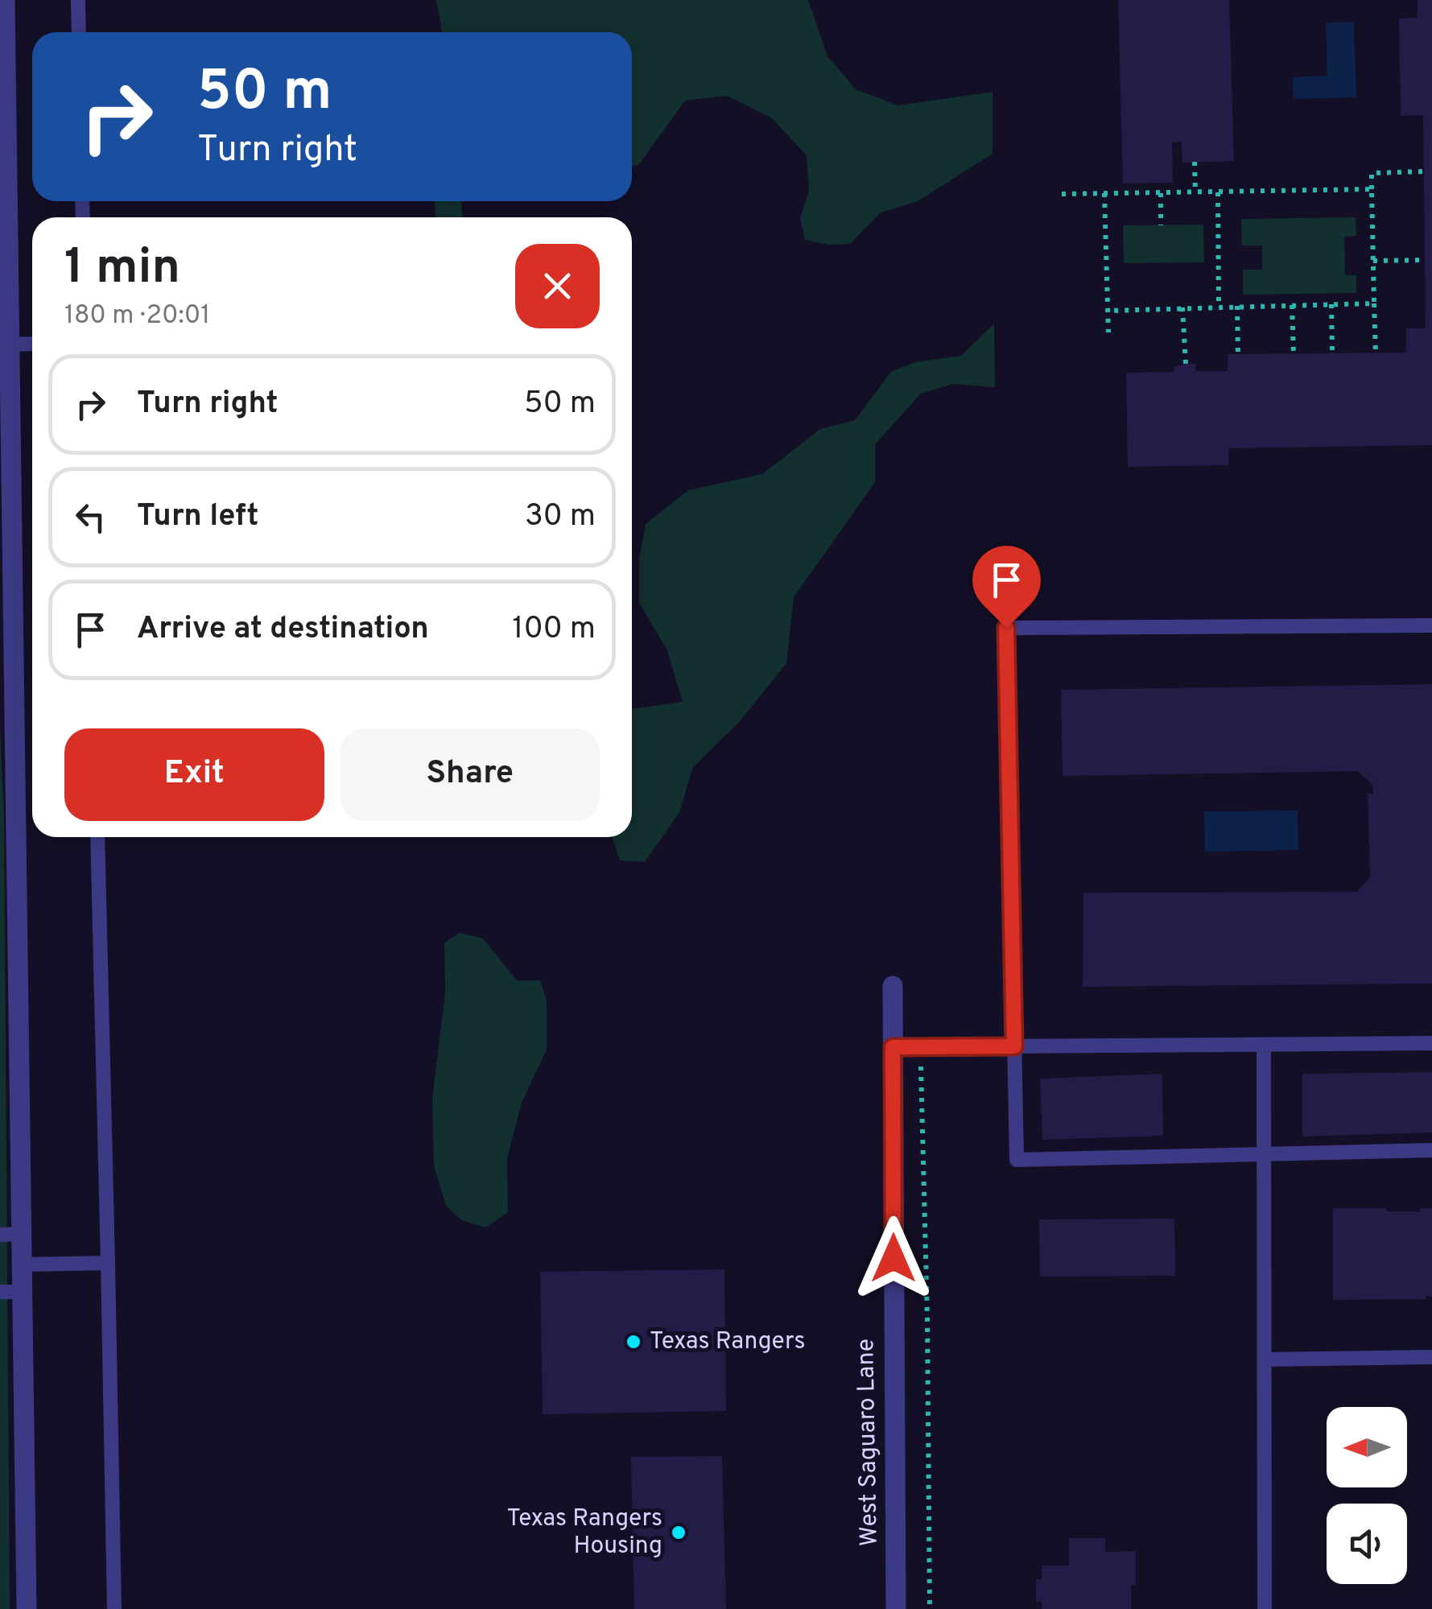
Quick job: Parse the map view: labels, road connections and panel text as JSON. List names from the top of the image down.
{
  "streets": {
    "street": ["West Saguaro Lane"]
  },
  "places": ["Texas Rangers", "Texas Rangers Housing"],
  "north": "left",
  "page": {
    "turn": ["50 m", "Turn right"],
    "heading": ["1 min", "180 m · 20:01"],
    "list": [
      {
        "name": "Turn right",
        "value": "50 m"
      },
      {
        "name": "Turn left",
        "value": "30 m"
      },
      {
        "name": "Arrive at destination",
        "value": "100 m"
      }
    ],
    "buttons": ["Exit", "Share"]
  }
}
